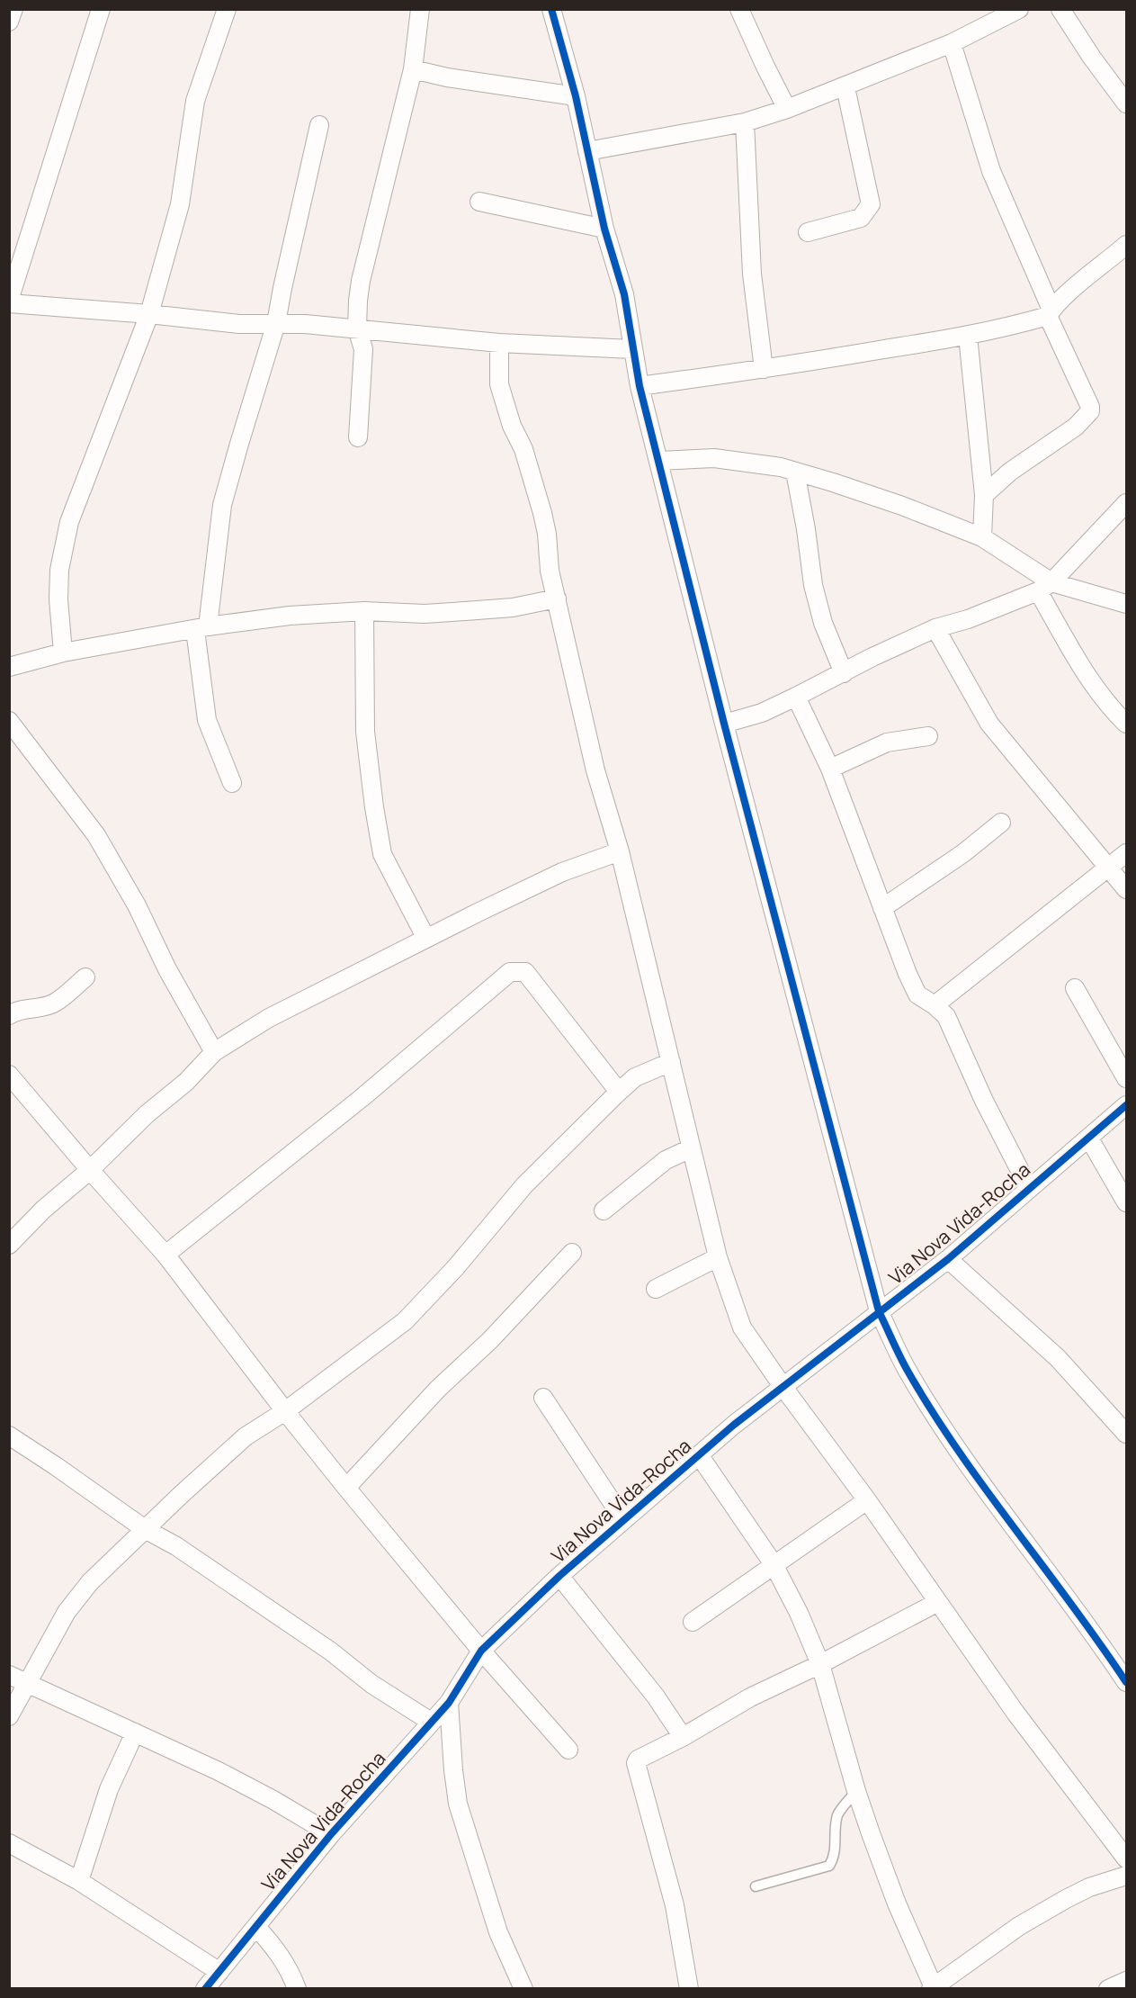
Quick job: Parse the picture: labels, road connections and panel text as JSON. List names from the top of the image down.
{
  "streets": {
    "street": ["Via Nova Vida-Rocha"]
  }
}
